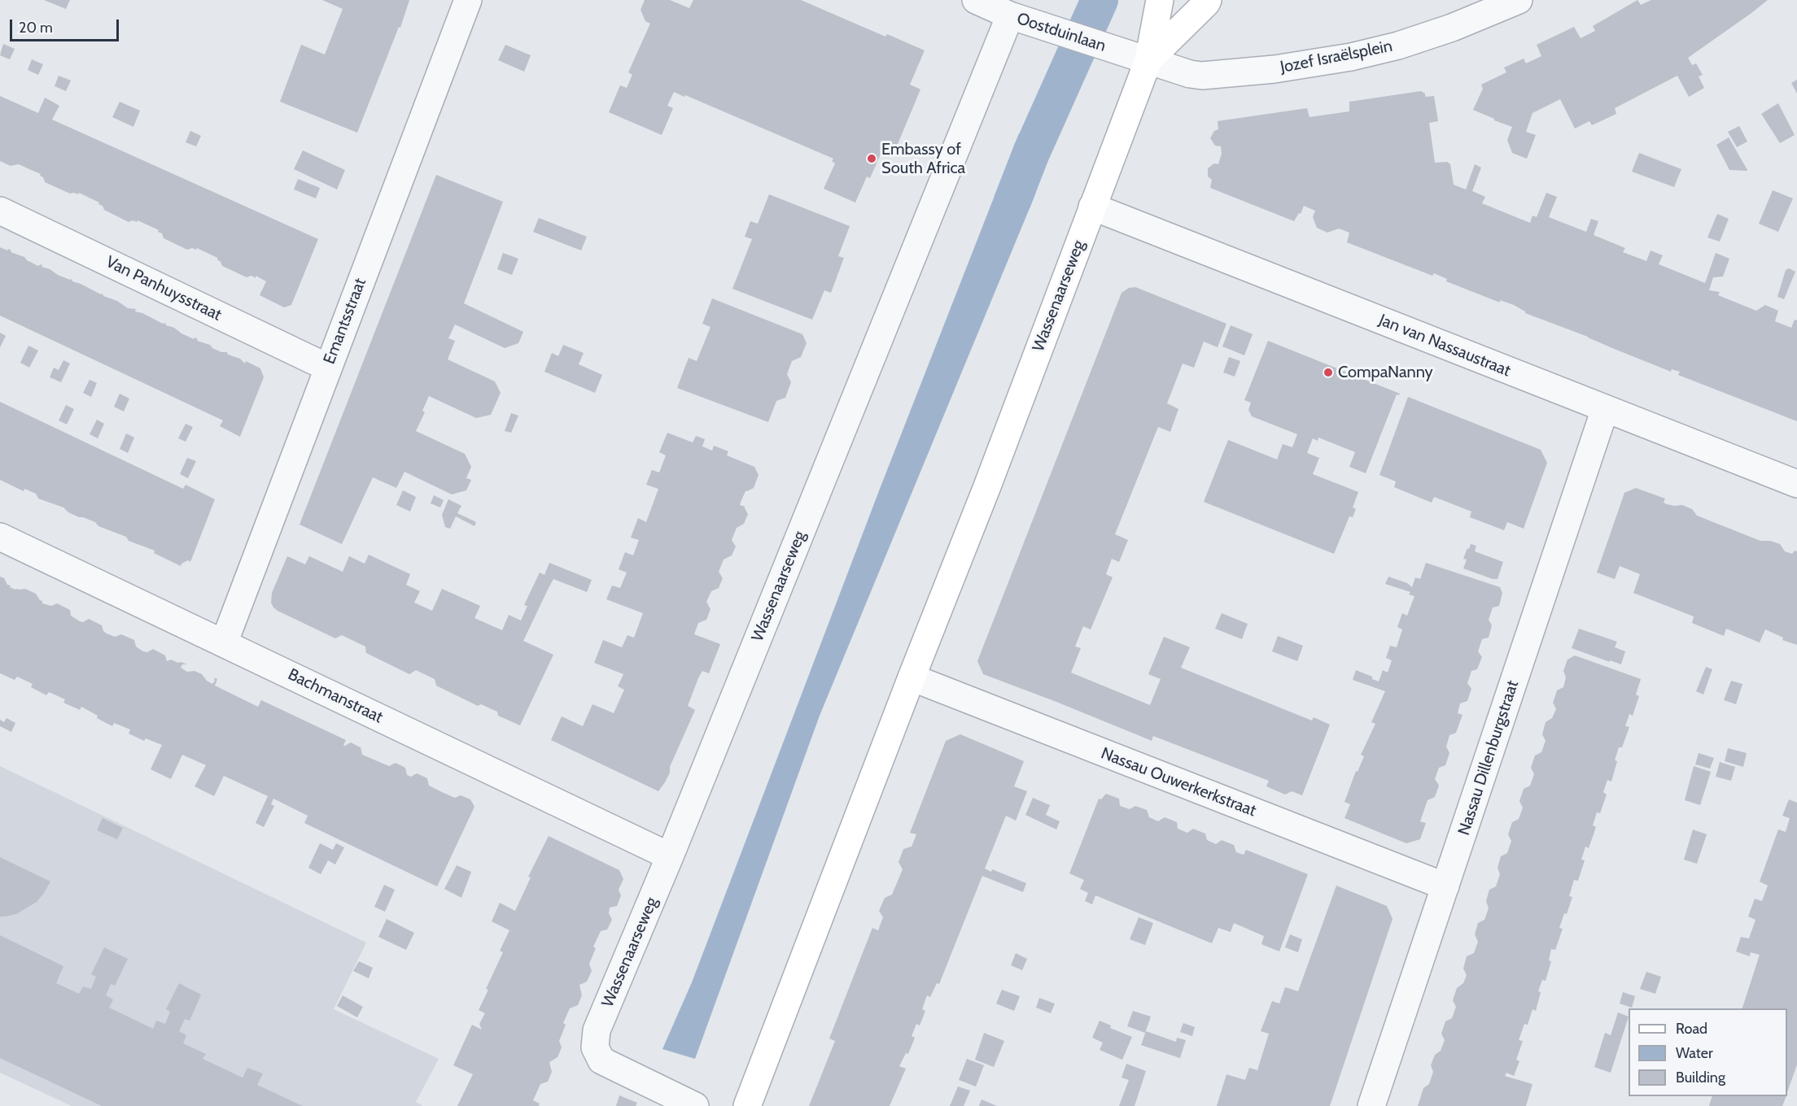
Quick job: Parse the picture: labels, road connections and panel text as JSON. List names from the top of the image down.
{
  "streets": {
    "street": [
      "Oostduinlaan",
      "Jozef Israëlsplein",
      "Van Panhuysstraat",
      "Wassenaarseweg",
      "Emantsstraat",
      "Jan van Nassaustraat",
      "Bachmanstraat",
      "Nassau Dillenburgstraat",
      "Nassau Ouwerkerkstraat"
    ]
  },
  "crossings": [
    ["Oostduinlaan", "Jozef Israëlsplein"],
    ["Oostduinlaan", "Wassenaarseweg"],
    ["Jozef Israëlsplein", "Wassenaarseweg"],
    ["Van Panhuysstraat", "Emantsstraat"],
    ["Wassenaarseweg", "Jan van Nassaustraat"],
    ["Wassenaarseweg", "Bachmanstraat"],
    ["Wassenaarseweg", "Nassau Ouwerkerkstraat"],
    ["Emantsstraat", "Bachmanstraat"],
    ["Jan van Nassaustraat", "Nassau Dillenburgstraat"],
    ["Nassau Dillenburgstraat", "Nassau Ouwerkerkstraat"]
  ],
  "places": ["Embassy of South Africa", "CompaNanny"],
  "legend": ["Road", "Water", "Building"],
  "scale_bar": "20 m"
}
